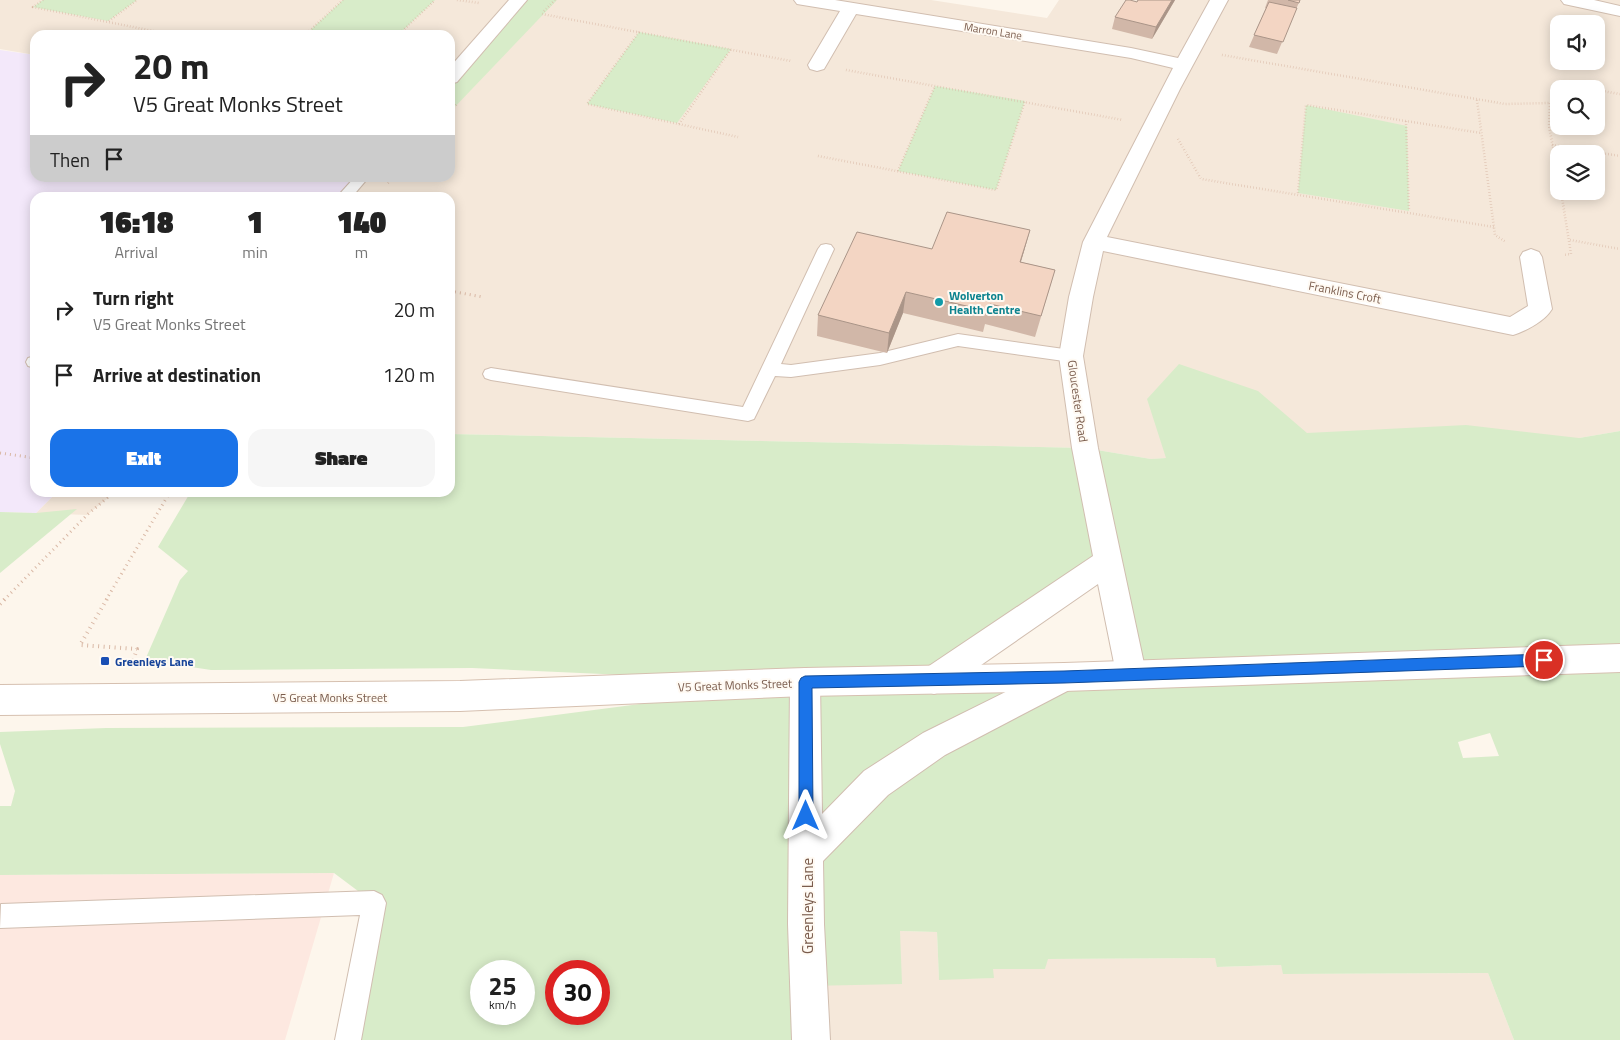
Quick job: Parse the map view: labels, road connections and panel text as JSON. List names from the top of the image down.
{
  "streets": {
    "street": [
      "Marron Lane",
      "Franklins Croft",
      "Gloucester Road",
      "V5 Great Monks Street",
      "Greenleys Lane"
    ]
  },
  "crossings": [
    ["Marron Lane", "Gloucester Road"],
    ["Franklins Croft", "Gloucester Road"],
    ["Gloucester Road", "V5 Great Monks Street"],
    ["V5 Great Monks Street", "Greenleys Lane"]
  ],
  "places": {
    "other": ["Wolverton Health Centre"],
    "transit": ["Greenleys Lane"]
  },
  "page": {
    "turn": ["20 m", "V5 Great Monks Street"],
    "then": "Then",
    "eta": [
      "16:18",
      "Arrival",
      "1",
      "min",
      "140",
      "m"
    ],
    "list": [
      {
        "name": "Turn right",
        "note": "V5 Great Monks Street",
        "value": "20 m"
      },
      {
        "name": "Arrive at destination",
        "value": "120 m"
      }
    ],
    "buttons": ["Exit", "Share"],
    "speed": "25 km/h",
    "limit": "30"
  }
}
